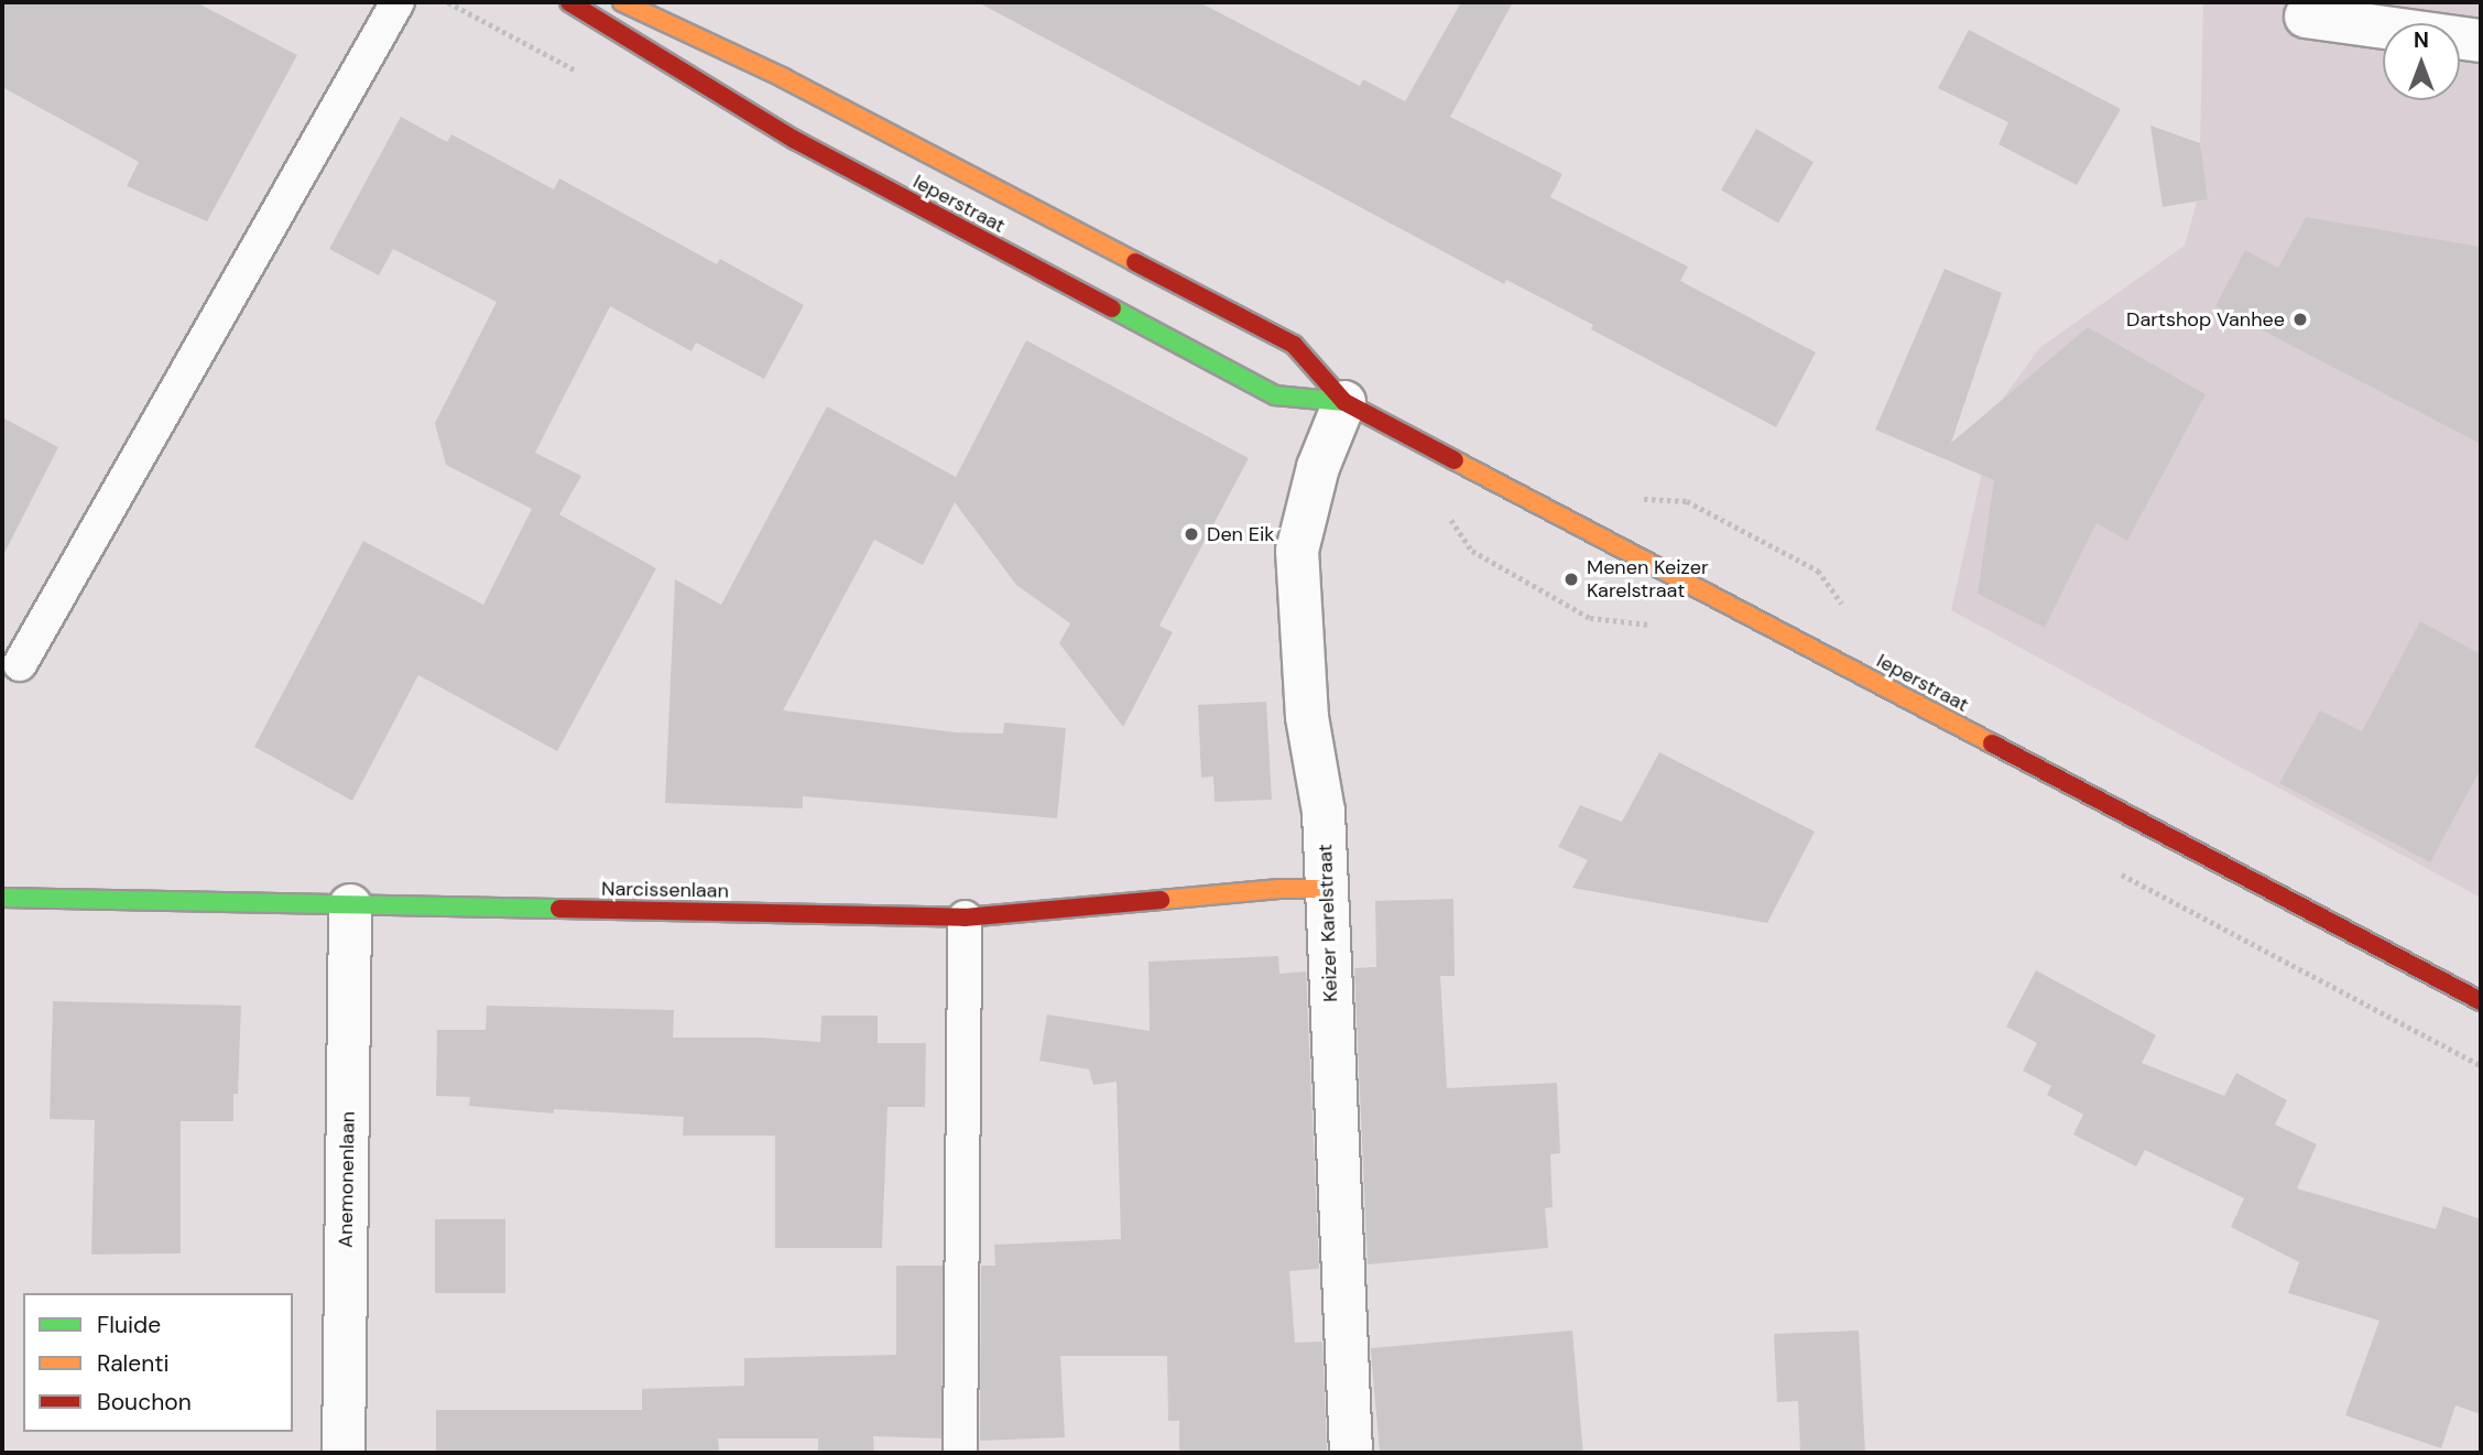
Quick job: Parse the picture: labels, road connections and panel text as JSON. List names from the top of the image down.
{
  "streets": {
    "street": [
      "Ieperstraat",
      "Narcissenlaan",
      "Keizer Karelstraat",
      "Anemonenlaan"
    ]
  },
  "crossings": [
    ["Ieperstraat", "Keizer Karelstraat"],
    ["Narcissenlaan", "Keizer Karelstraat"],
    ["Narcissenlaan", "Anemonenlaan"]
  ],
  "places": ["Dartshop Vanhee", "Den Eik", "Menen Keizer Karelstraat"],
  "legend": ["Fluide", "Ralenti", "Bouchon"],
  "north": "top"
}
